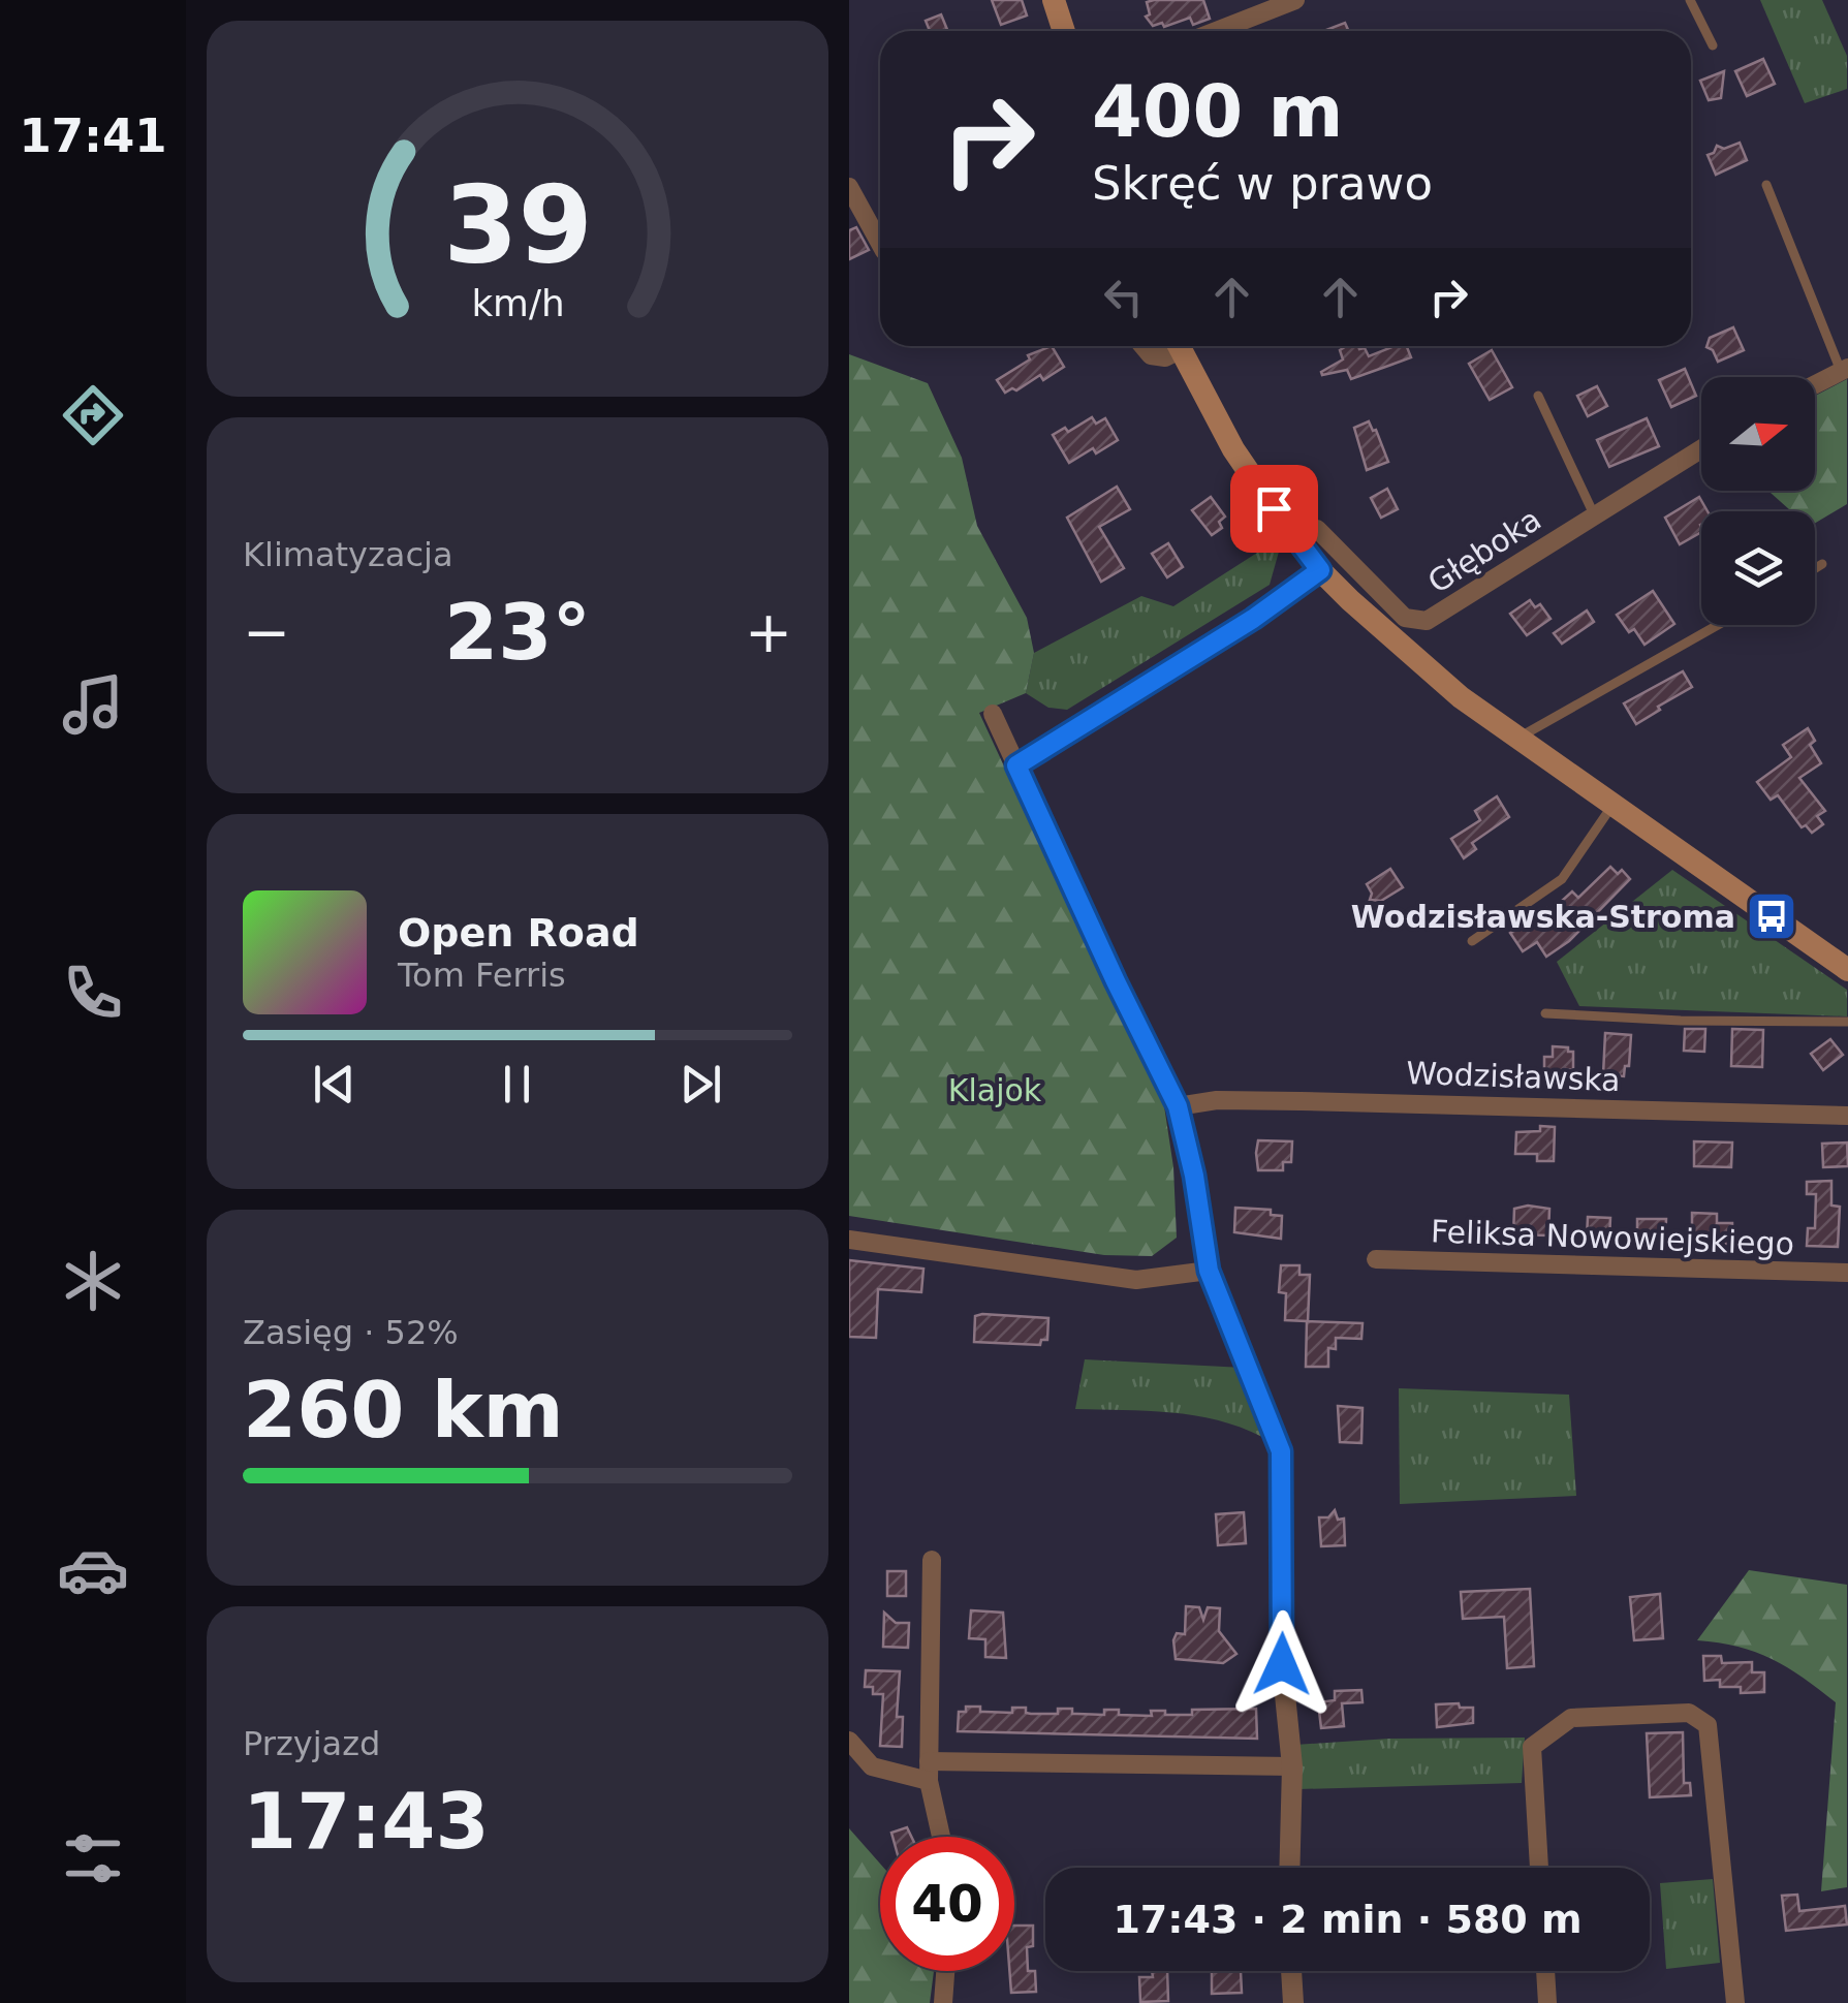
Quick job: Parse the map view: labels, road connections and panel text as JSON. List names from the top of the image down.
{
  "streets": {
    "street": ["Głęboka", "Wodzisławska", "Feliksa Nowowiejskiego"]
  },
  "parks": ["Klajok"],
  "places": {
    "bus stop": ["Wodzisławska-Stroma"]
  },
  "north": "right",
  "page": {
    "tabs": "17:41",
    "turn": ["400 m", "Skręć w prawo"],
    "tile": [
      "Klimatyzacja",
      ["Zasięg · 52%", "260 km"],
      ["Przyjazd", "17:43"]
    ],
    "heat": ["−", "23°", "+"],
    "song": ["Open Road", "Tom Ferris"],
    "limit": "40",
    "trip": "17:43 · 2 min · 580 m",
    "gauge": ["39", "km/h"]
  }
}
